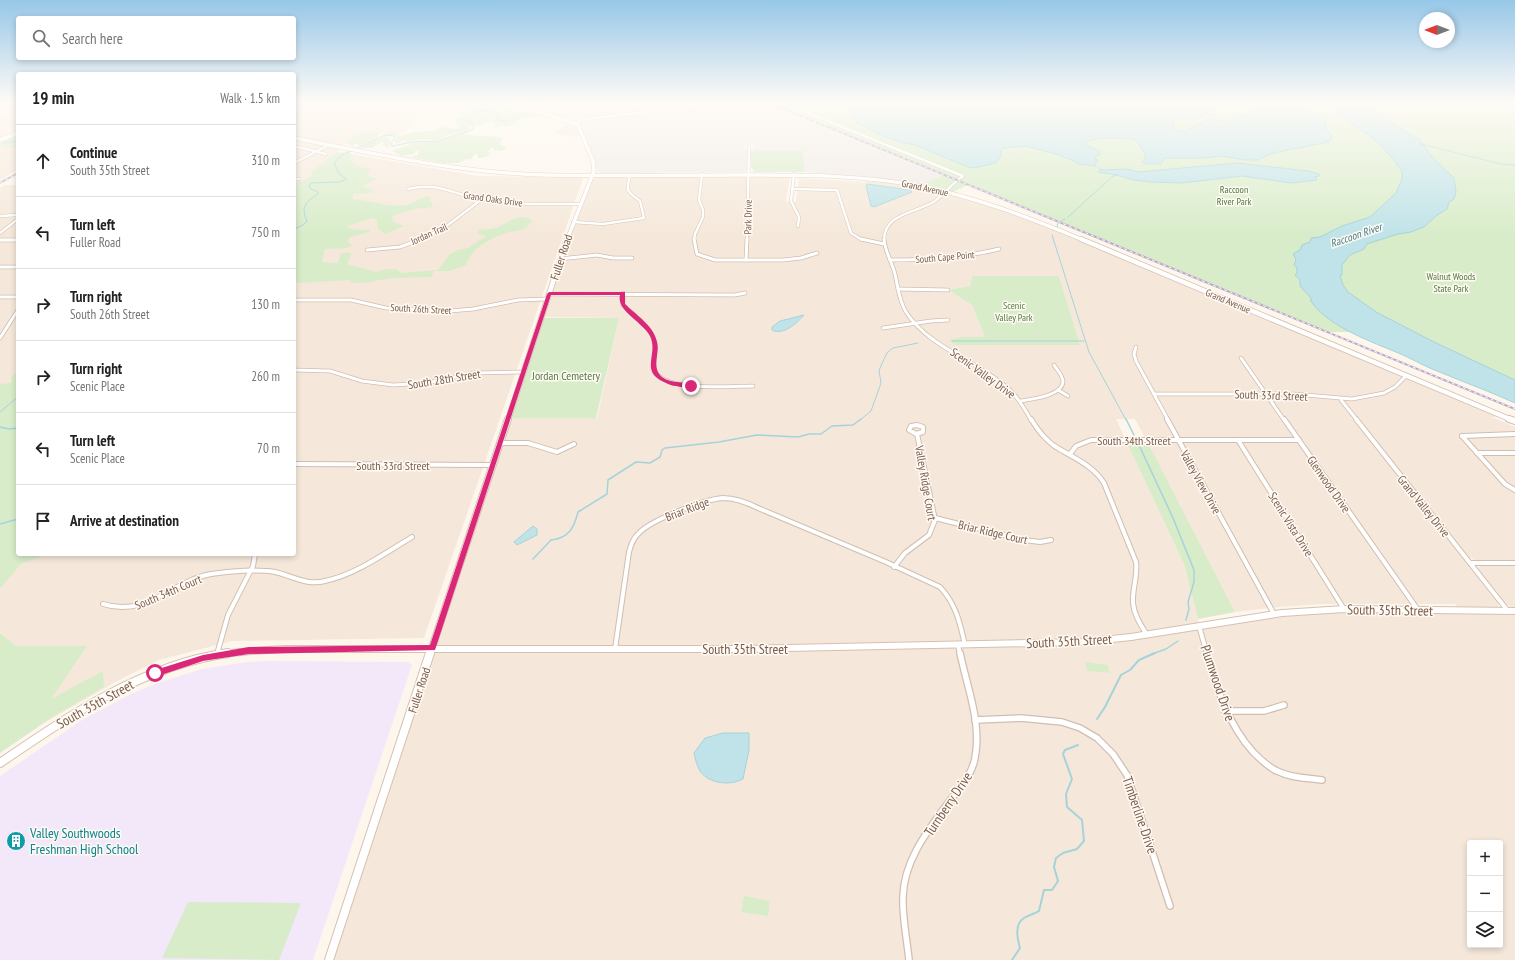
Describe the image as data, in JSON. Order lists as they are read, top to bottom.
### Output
{
  "streets": {
    "street": [
      "Grand Avenue",
      "Grand Oaks Drive",
      "Park Drive",
      "Jordan Trail",
      "Fuller Road",
      "South Cape Point",
      "South 26th Street",
      "Scenic Valley Drive",
      "South 28th Street",
      "South 33rd Street",
      "South 34th Street",
      "Valley View Drive",
      "Valley Ridge Court",
      "Glenwood Drive",
      "Grand Valley Drive",
      "Briar Ridge",
      "Scenic Vista Drive",
      "Briar Ridge Court",
      "South 34th Court",
      "South 35th Street",
      "Plumwood Drive",
      "Turnberry Drive",
      "Timberline Drive"
    ]
  },
  "crossings": [
    ["Grand Avenue", "Park Drive"],
    ["Grand Avenue", "Fuller Road"],
    ["Grand Avenue", "South 33rd Street"],
    ["Grand Oaks Drive", "Jordan Trail"],
    ["Grand Oaks Drive", "Fuller Road"],
    ["Fuller Road", "South 26th Street"],
    ["Fuller Road", "South 28th Street"],
    ["Fuller Road", "South 33rd Street"],
    ["Fuller Road", "South 35th Street"],
    ["South Cape Point", "Scenic Valley Drive"],
    ["Scenic Valley Drive", "South 34th Street"],
    ["Scenic Valley Drive", "South 35th Street"],
    ["South 33rd Street", "Valley View Drive"],
    ["South 33rd Street", "Glenwood Drive"],
    ["South 33rd Street", "Grand Valley Drive"],
    ["South 34th Street", "Valley View Drive"],
    ["South 34th Street", "Glenwood Drive"],
    ["South 34th Street", "Scenic Vista Drive"],
    ["Valley View Drive", "South 35th Street"],
    ["Valley Ridge Court", "Briar Ridge"],
    ["Valley Ridge Court", "Briar Ridge Court"],
    ["Glenwood Drive", "South 35th Street"],
    ["Grand Valley Drive", "South 35th Street"],
    ["Briar Ridge", "South 35th Street"],
    ["Scenic Vista Drive", "South 35th Street"],
    ["South 35th Street", "Plumwood Drive"],
    ["South 35th Street", "Turnberry Drive"],
    ["Turnberry Drive", "Timberline Drive"]
  ],
  "water": ["Raccoon River"],
  "parks": [
    "Raccoon River Park",
    "Walnut Woods State Park",
    "Scenic Valley Park",
    "Jordan Cemetery"
  ],
  "places": {
    "building": ["Valley Southwoods Freshman High School"]
  },
  "north": "left",
  "page": {
    "search": "Search here",
    "heading": ["19 min", "Walk · 1.5 km"],
    "list": [
      ["Continue", "South 35th Street", "310 m"],
      ["Turn left", "Fuller Road", "750 m"],
      ["Turn right", "South 26th Street", "130 m"],
      ["Turn right", "Scenic Place", "260 m"],
      ["Turn left", "Scenic Place", "70 m"],
      "Arrive at destination"
    ],
    "map_buttons": ["+", "−"]
  }
}
